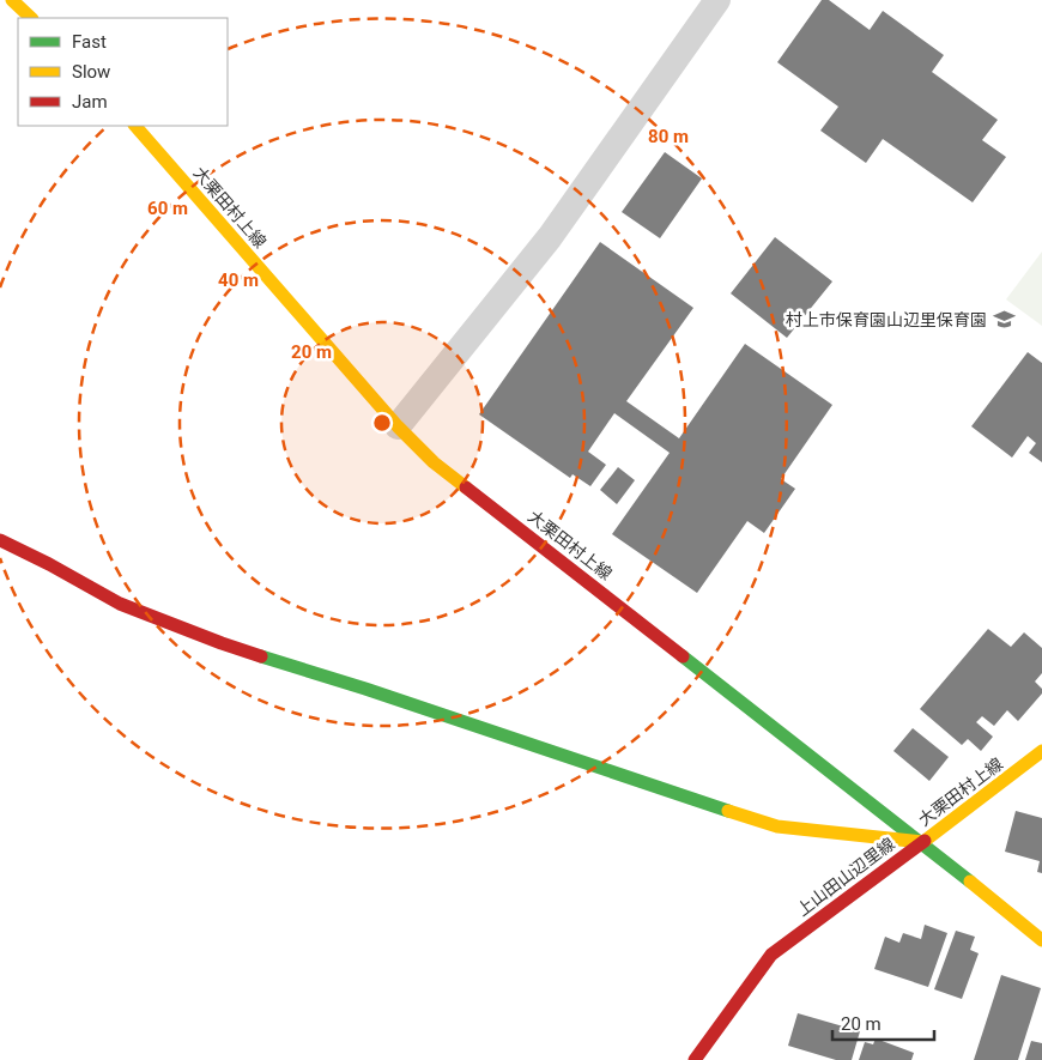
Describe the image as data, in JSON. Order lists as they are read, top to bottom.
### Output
{
  "streets": {
    "main road": ["大栗田村上線", "上山田山辺里線"]
  },
  "crossings": [
    ["大栗田村上線", "上山田山辺里線"]
  ],
  "places": {
    "school or university": ["村上市保育園山辺里保育園"]
  },
  "legend": ["Fast", "Slow", "Jam"],
  "scale_bar": "20 m",
  "rings": [
    "80 m",
    "60 m",
    "40 m",
    "20 m"
  ]
}
